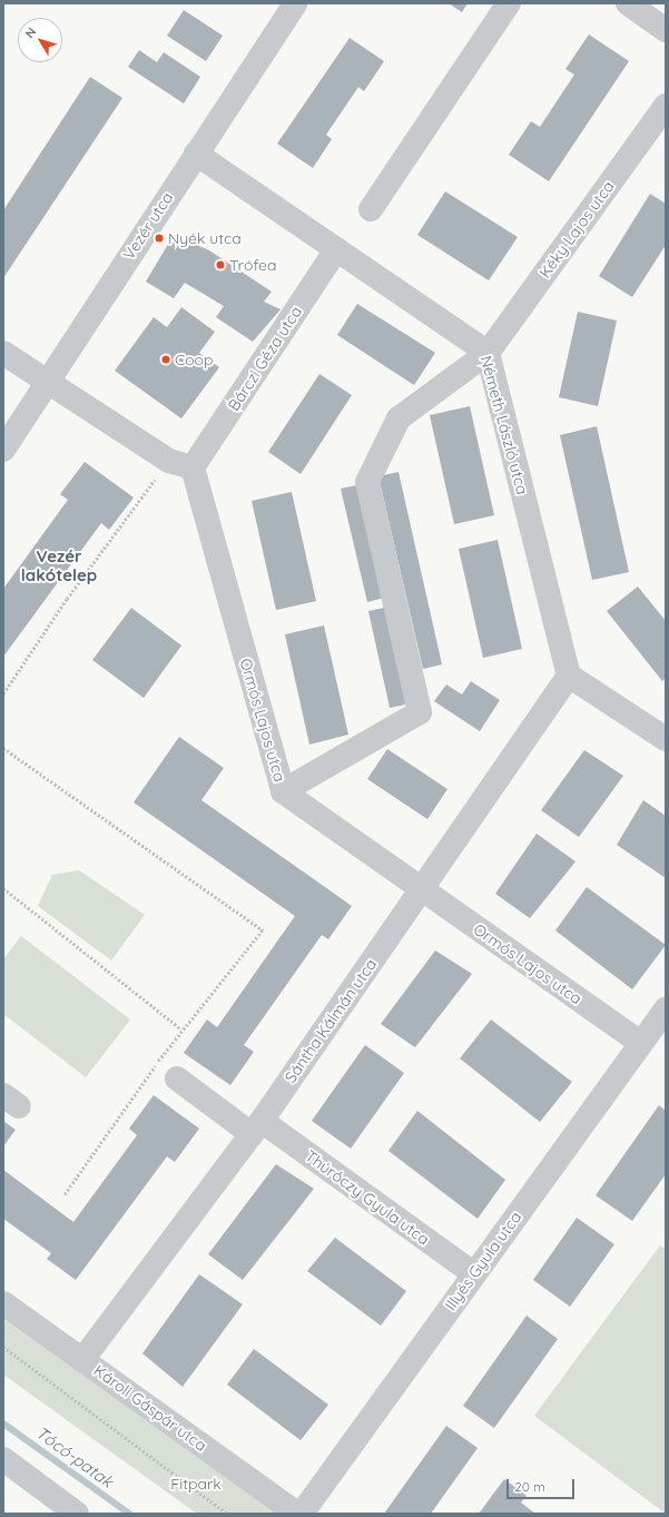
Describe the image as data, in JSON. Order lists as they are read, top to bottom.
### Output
{
  "streets": {
    "street": [
      "Vezér utca",
      "Kéky Lajos utca",
      "Bárczi Géza utca",
      "Németh László utca",
      "Ormós Lajos utca",
      "Sántha Kálmán utca",
      "Thúróczy Gyula utca",
      "Illyés Gyula utca",
      "Károli Gáspár utca"
    ]
  },
  "crossings": [
    ["Vezér utca", "Németh László utca"],
    ["Kéky Lajos utca", "Németh László utca"],
    ["Kéky Lajos utca", "Ormós Lajos utca"],
    ["Bárczi Géza utca", "Németh László utca"],
    ["Bárczi Géza utca", "Ormós Lajos utca"],
    ["Németh László utca", "Sántha Kálmán utca"],
    ["Ormós Lajos utca", "Sántha Kálmán utca"],
    ["Ormós Lajos utca", "Illyés Gyula utca"],
    ["Sántha Kálmán utca", "Thúróczy Gyula utca"],
    ["Sántha Kálmán utca", "Károli Gáspár utca"],
    ["Thúróczy Gyula utca", "Illyés Gyula utca"]
  ],
  "districts": ["Vezér lakótelep"],
  "water": ["Tócó-patak"],
  "parks": ["Fitpark"],
  "places": ["Nyék utca", "Trófea", "Coop"],
  "scale_bar": "20 m",
  "north": "top left"
}
